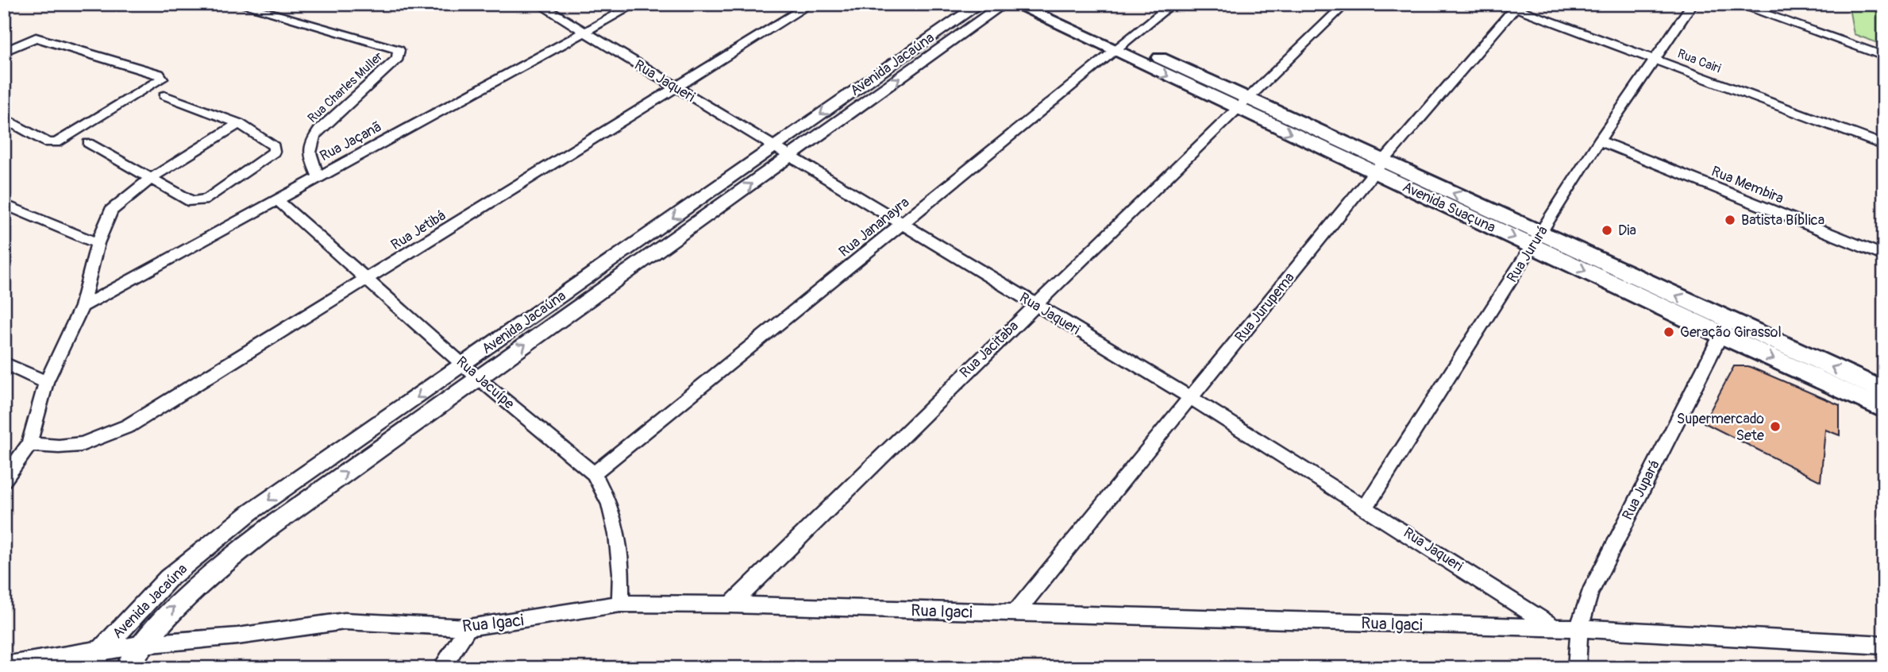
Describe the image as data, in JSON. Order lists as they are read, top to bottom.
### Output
{
  "streets": {
    "main road": ["Avenida Suaçuna"],
    "street": [
      "Rua Cairi",
      "Avenida Jacaúna",
      "Rua Jaqueri",
      "Rua Charles Muller",
      "Rua Jaçanã",
      "Rua Membira",
      "Rua Jananayra",
      "Rua Jetibá",
      "Rua Jururá",
      "Rua Jurupema",
      "Rua Jacitaba",
      "Rua Jacuípe",
      "Rua Jupará",
      "Rua Igaci"
    ]
  },
  "crossings": [
    ["Rua Cairi", "Rua Jururá"],
    ["Rua Cairi", "Rua Jurupema"],
    ["Avenida Jacaúna", "Rua Jaqueri"],
    ["Avenida Jacaúna", "Rua Jacuípe"],
    ["Avenida Jacaúna", "Rua Igaci"],
    ["Rua Jaqueri", "Rua Jaçanã"],
    ["Rua Jaqueri", "Rua Jananayra"],
    ["Rua Jaqueri", "Rua Jetibá"],
    ["Rua Jaqueri", "Rua Jururá"],
    ["Rua Jaqueri", "Rua Jurupema"],
    ["Rua Jaqueri", "Rua Jacitaba"],
    ["Rua Jaqueri", "Rua Igaci"],
    ["Rua Charles Muller", "Rua Jaçanã"],
    ["Rua Jaçanã", "Rua Jacuípe"],
    ["Rua Membira", "Rua Jururá"],
    ["Avenida Suaçuna", "Rua Jananayra"],
    ["Avenida Suaçuna", "Rua Jururá"],
    ["Avenida Suaçuna", "Rua Jurupema"],
    ["Avenida Suaçuna", "Rua Jacitaba"],
    ["Avenida Suaçuna", "Rua Jupará"],
    ["Rua Jananayra", "Rua Jacuípe"],
    ["Rua Jetibá", "Rua Jacuípe"],
    ["Rua Jurupema", "Rua Igaci"],
    ["Rua Jacitaba", "Rua Igaci"],
    ["Rua Jacuípe", "Rua Igaci"],
    ["Rua Jupará", "Rua Igaci"]
  ],
  "places": [
    "Batista Bíblica",
    "Dia",
    "Geração Girassol",
    "Supermercado Sete"
  ]
}
